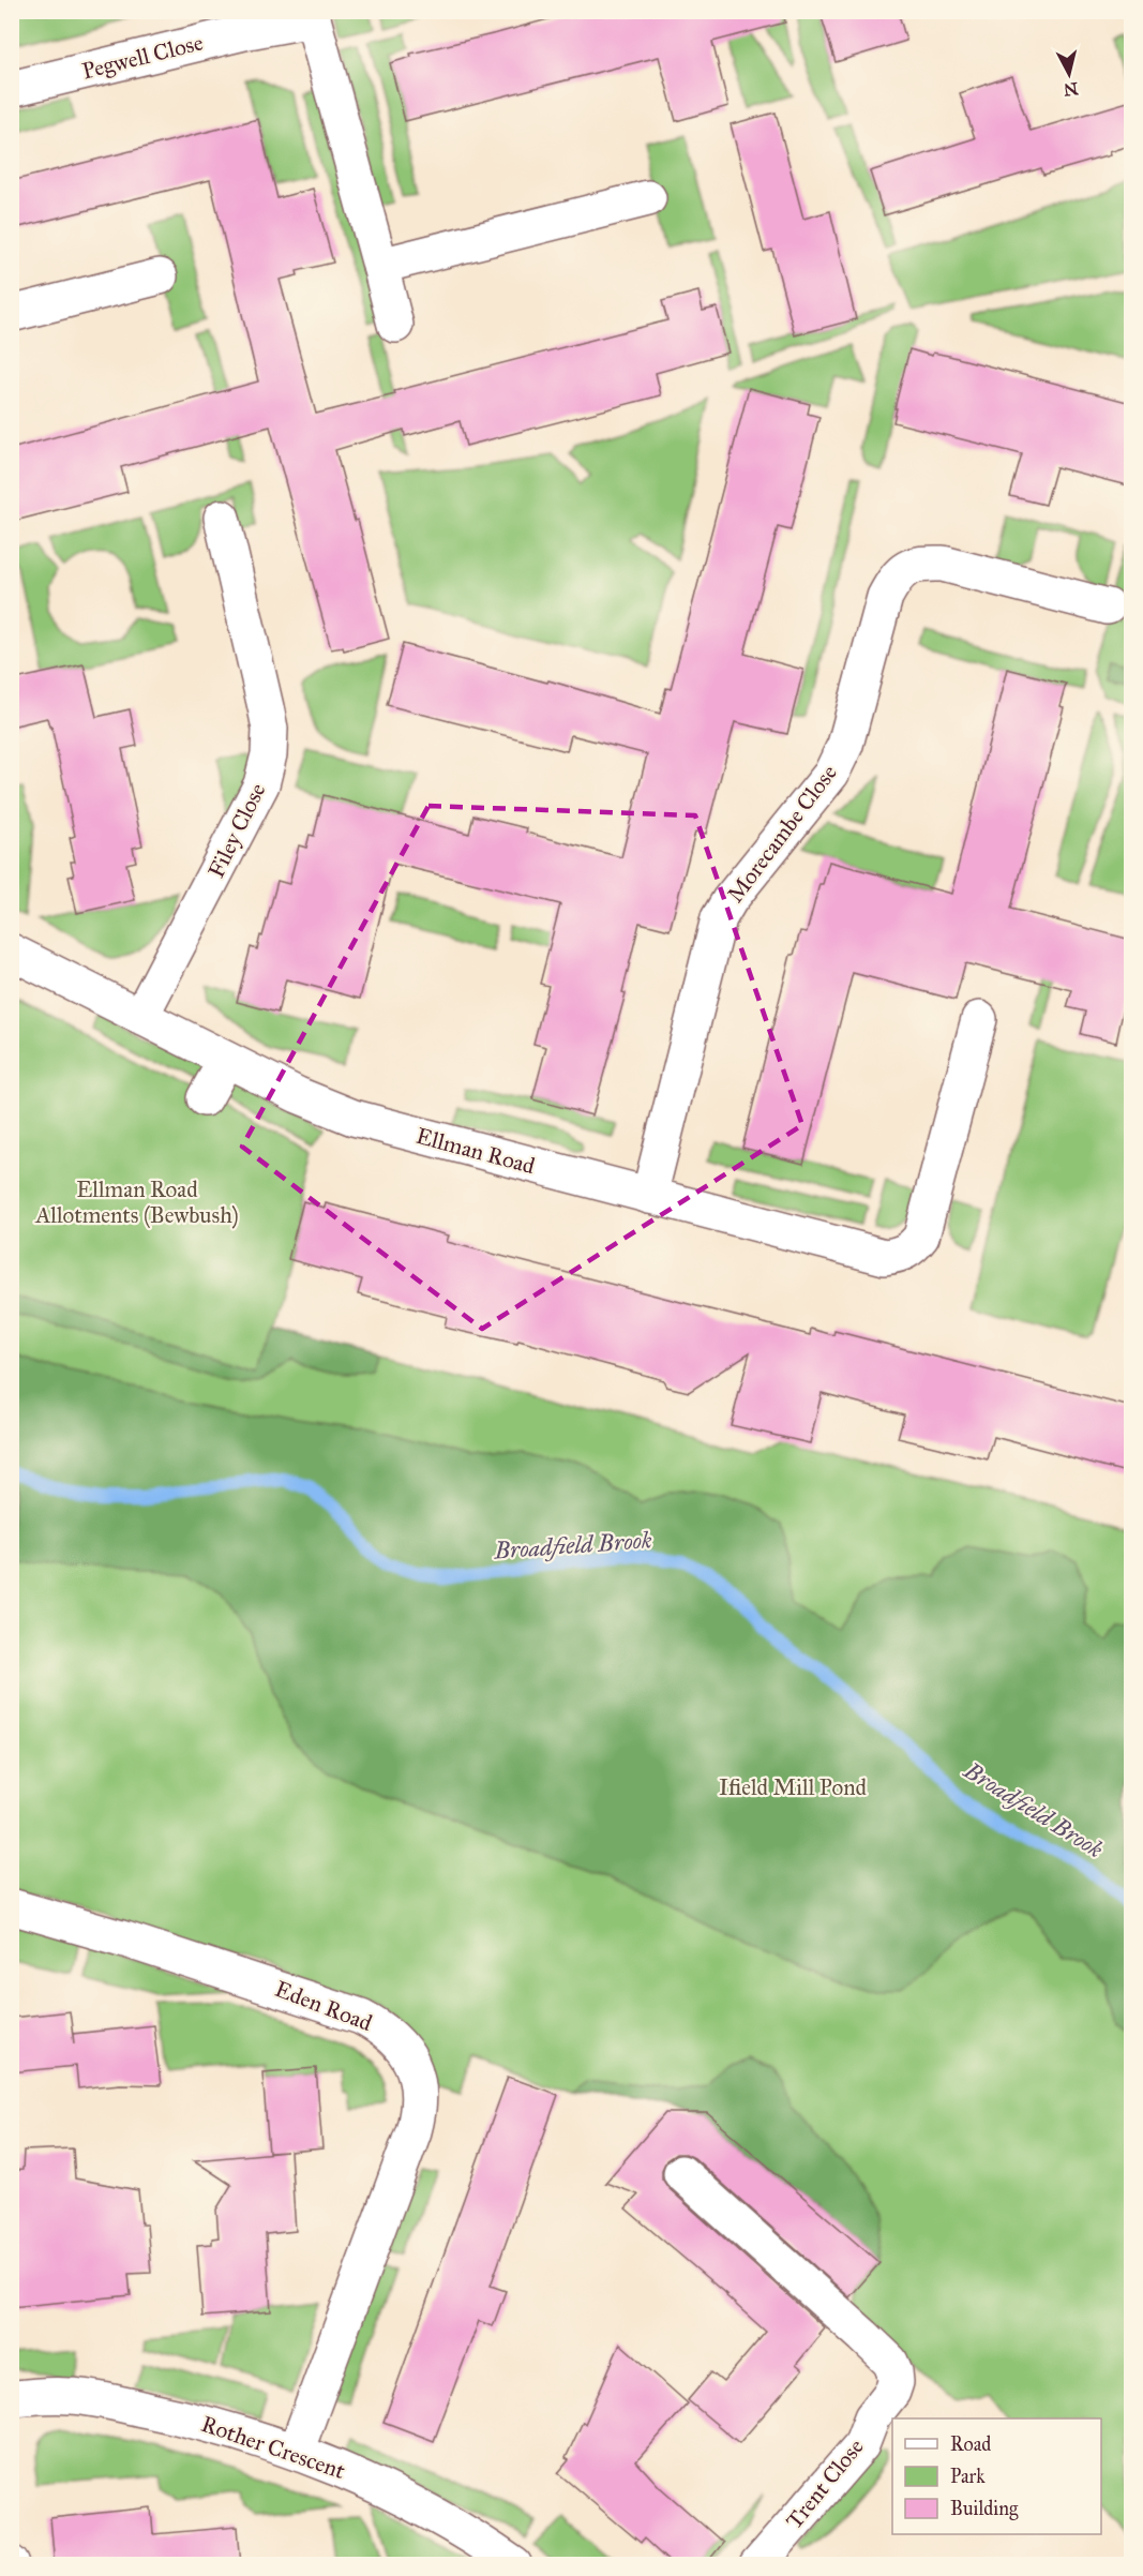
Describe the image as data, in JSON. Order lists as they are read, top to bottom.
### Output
{
  "streets": {
    "street": [
      "Pegwell Close",
      "Filey Close",
      "Morecambe Close",
      "Ellman Road",
      "Eden Road",
      "Rother Crescent",
      "Trent Close"
    ]
  },
  "crossings": [
    ["Filey Close", "Ellman Road"],
    ["Morecambe Close", "Ellman Road"],
    ["Eden Road", "Rother Crescent"]
  ],
  "water": ["Broadfield Brook"],
  "parks": ["Ellman Road Allotments (Bewbush)", "Ifield Mill Pond"],
  "legend": ["Road", "Park", "Building"],
  "north": "bottom"
}
